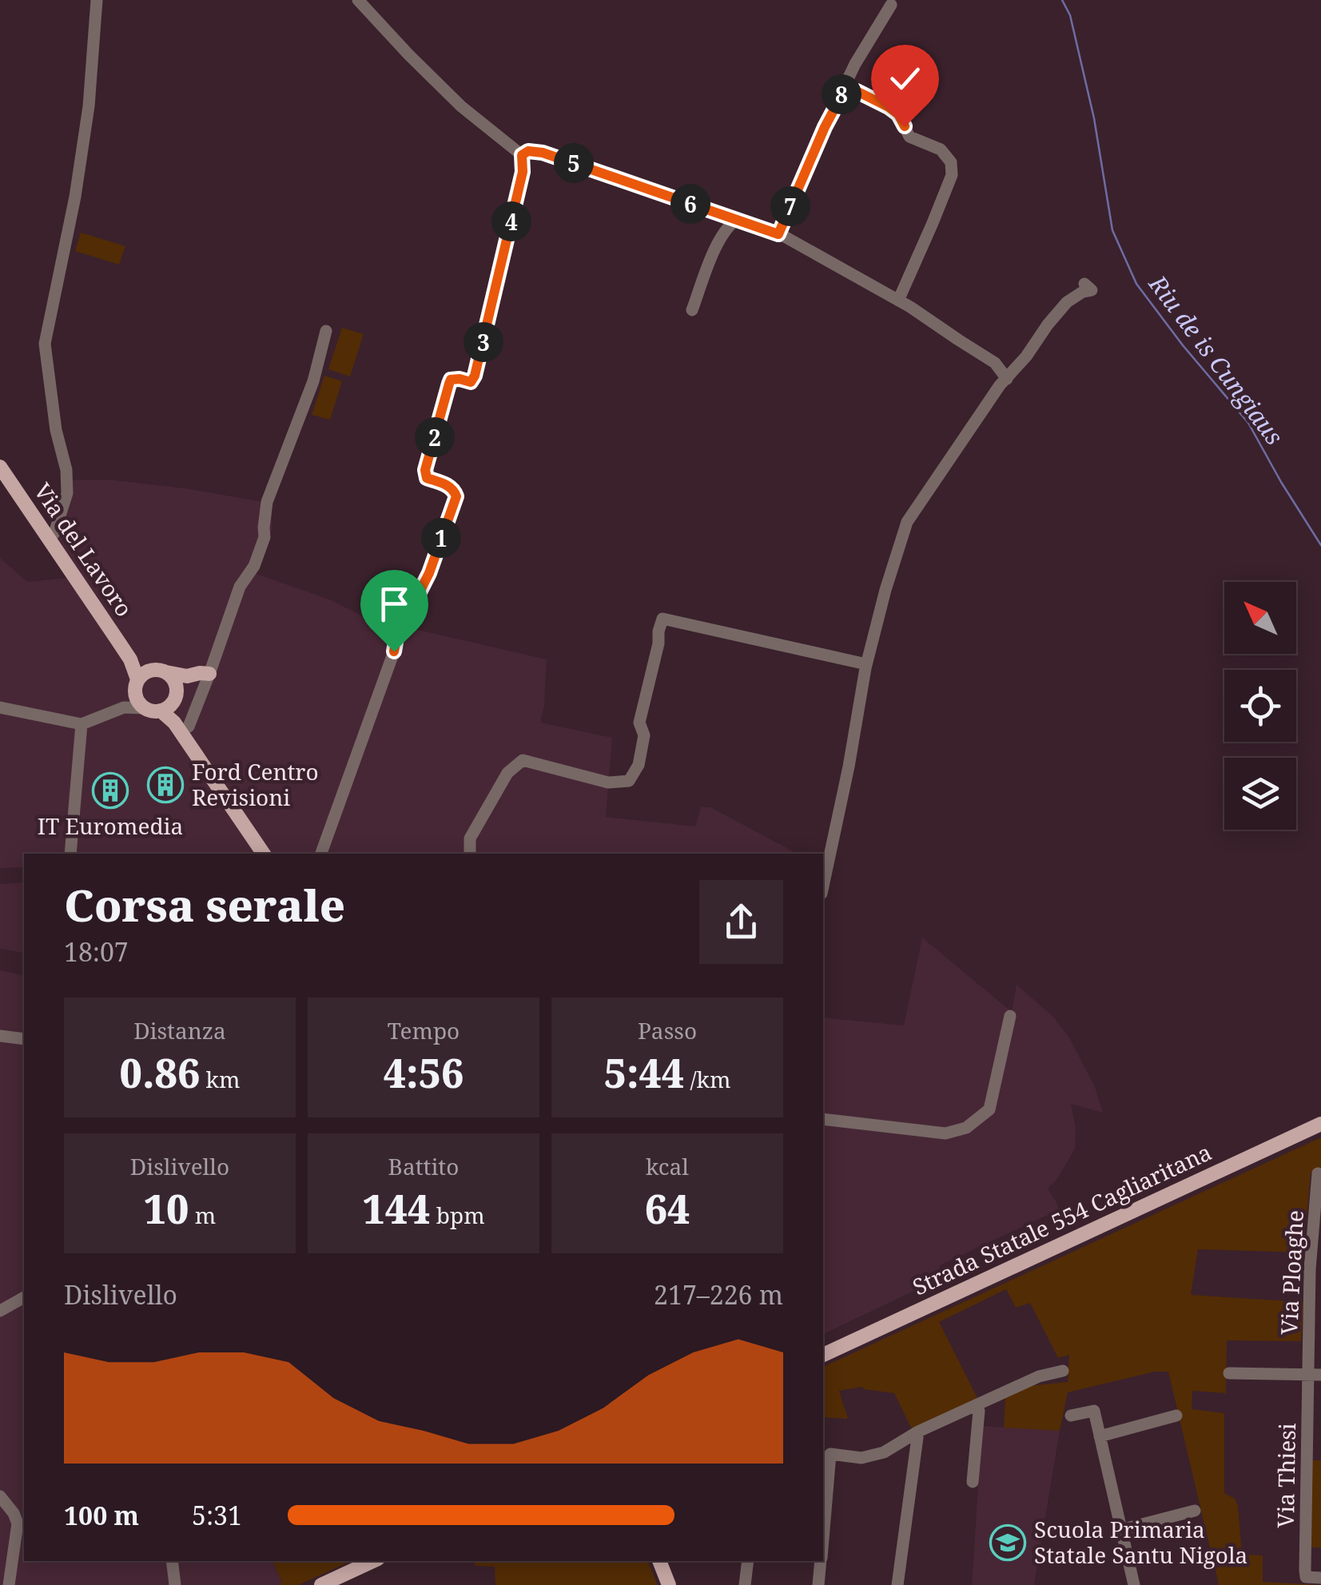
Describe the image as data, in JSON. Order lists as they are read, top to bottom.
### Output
{
  "streets": {
    "main road": ["Via del Lavoro", "Strada Statale 554 Cagliaritana"],
    "street": ["Via Ploaghe", "Via Thiesi"]
  },
  "crossings": [
    ["Via Ploaghe", "Via Thiesi"]
  ],
  "water": ["Riu de is Cungiaus"],
  "places": {
    "building": ["Ford Centro Revisioni", "IT Euromedia"],
    "school or university": ["Scuola Primaria Statale Santu Nigola"]
  },
  "north": "top left",
  "page": {
    "pins": [
      "8",
      "5",
      "6",
      "7",
      "4",
      "3",
      "2",
      "1"
    ],
    "heading": ["Corsa serale", "18:07"],
    "stats": [
      ["Distanza", "0.86 km"],
      ["Tempo", "4:56"],
      ["Passo", "5:44 /km"],
      ["Dislivello", "10 m"],
      ["Battito", "144 bpm"],
      ["kcal", "64"]
    ],
    "chart": ["Dislivello", "217–226 m"],
    "list": [
      {
        "name": "100 m",
        "note": "5:31"
      }
    ]
  }
}
